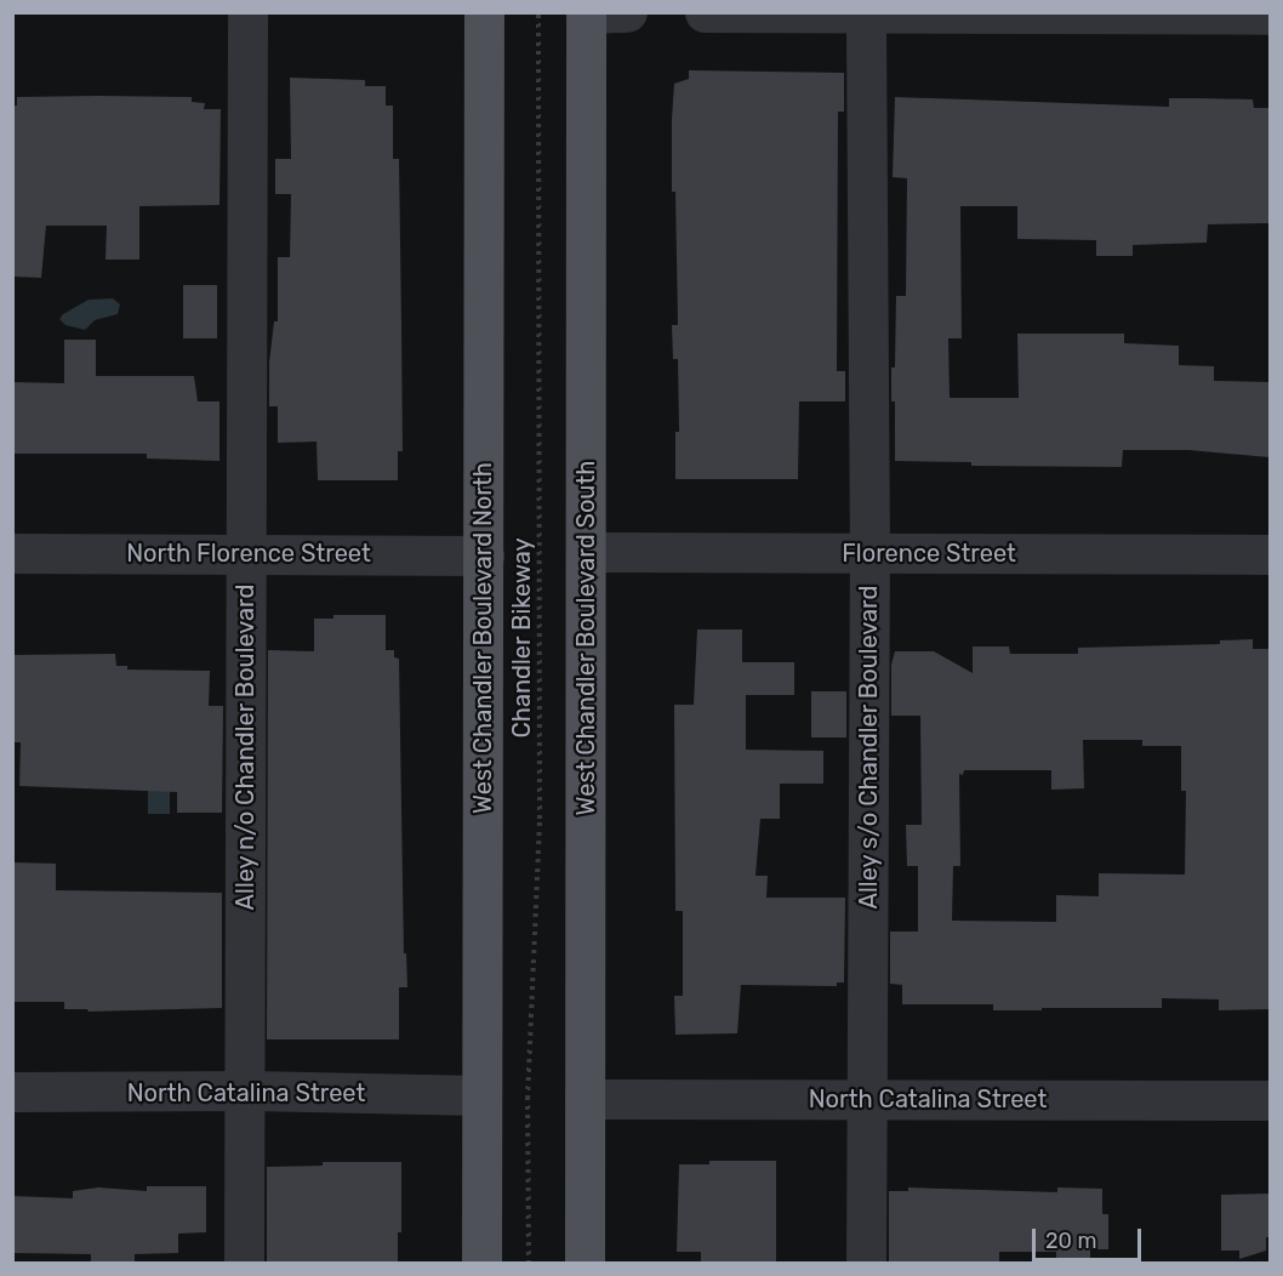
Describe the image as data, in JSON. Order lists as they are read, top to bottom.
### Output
{
  "streets": {
    "main road": ["West Chandler Boulevard North", "West Chandler Boulevard South"],
    "street": [
      "North Florence Street",
      "Florence Street",
      "Alley n/o Chandler Boulevard",
      "Alley s/o Chandler Boulevard",
      "North Catalina Street"
    ],
    "path": ["Chandler Bikeway"]
  },
  "crossings": [
    ["North Florence Street", "West Chandler Boulevard North"],
    ["North Florence Street", "Alley n/o Chandler Boulevard"],
    ["Florence Street", "West Chandler Boulevard South"],
    ["Florence Street", "Alley s/o Chandler Boulevard"],
    ["West Chandler Boulevard North", "North Catalina Street"],
    ["West Chandler Boulevard South", "North Catalina Street"],
    ["Alley n/o Chandler Boulevard", "North Catalina Street"],
    ["Alley s/o Chandler Boulevard", "North Catalina Street"]
  ],
  "scale_bar": "20 m"
}
